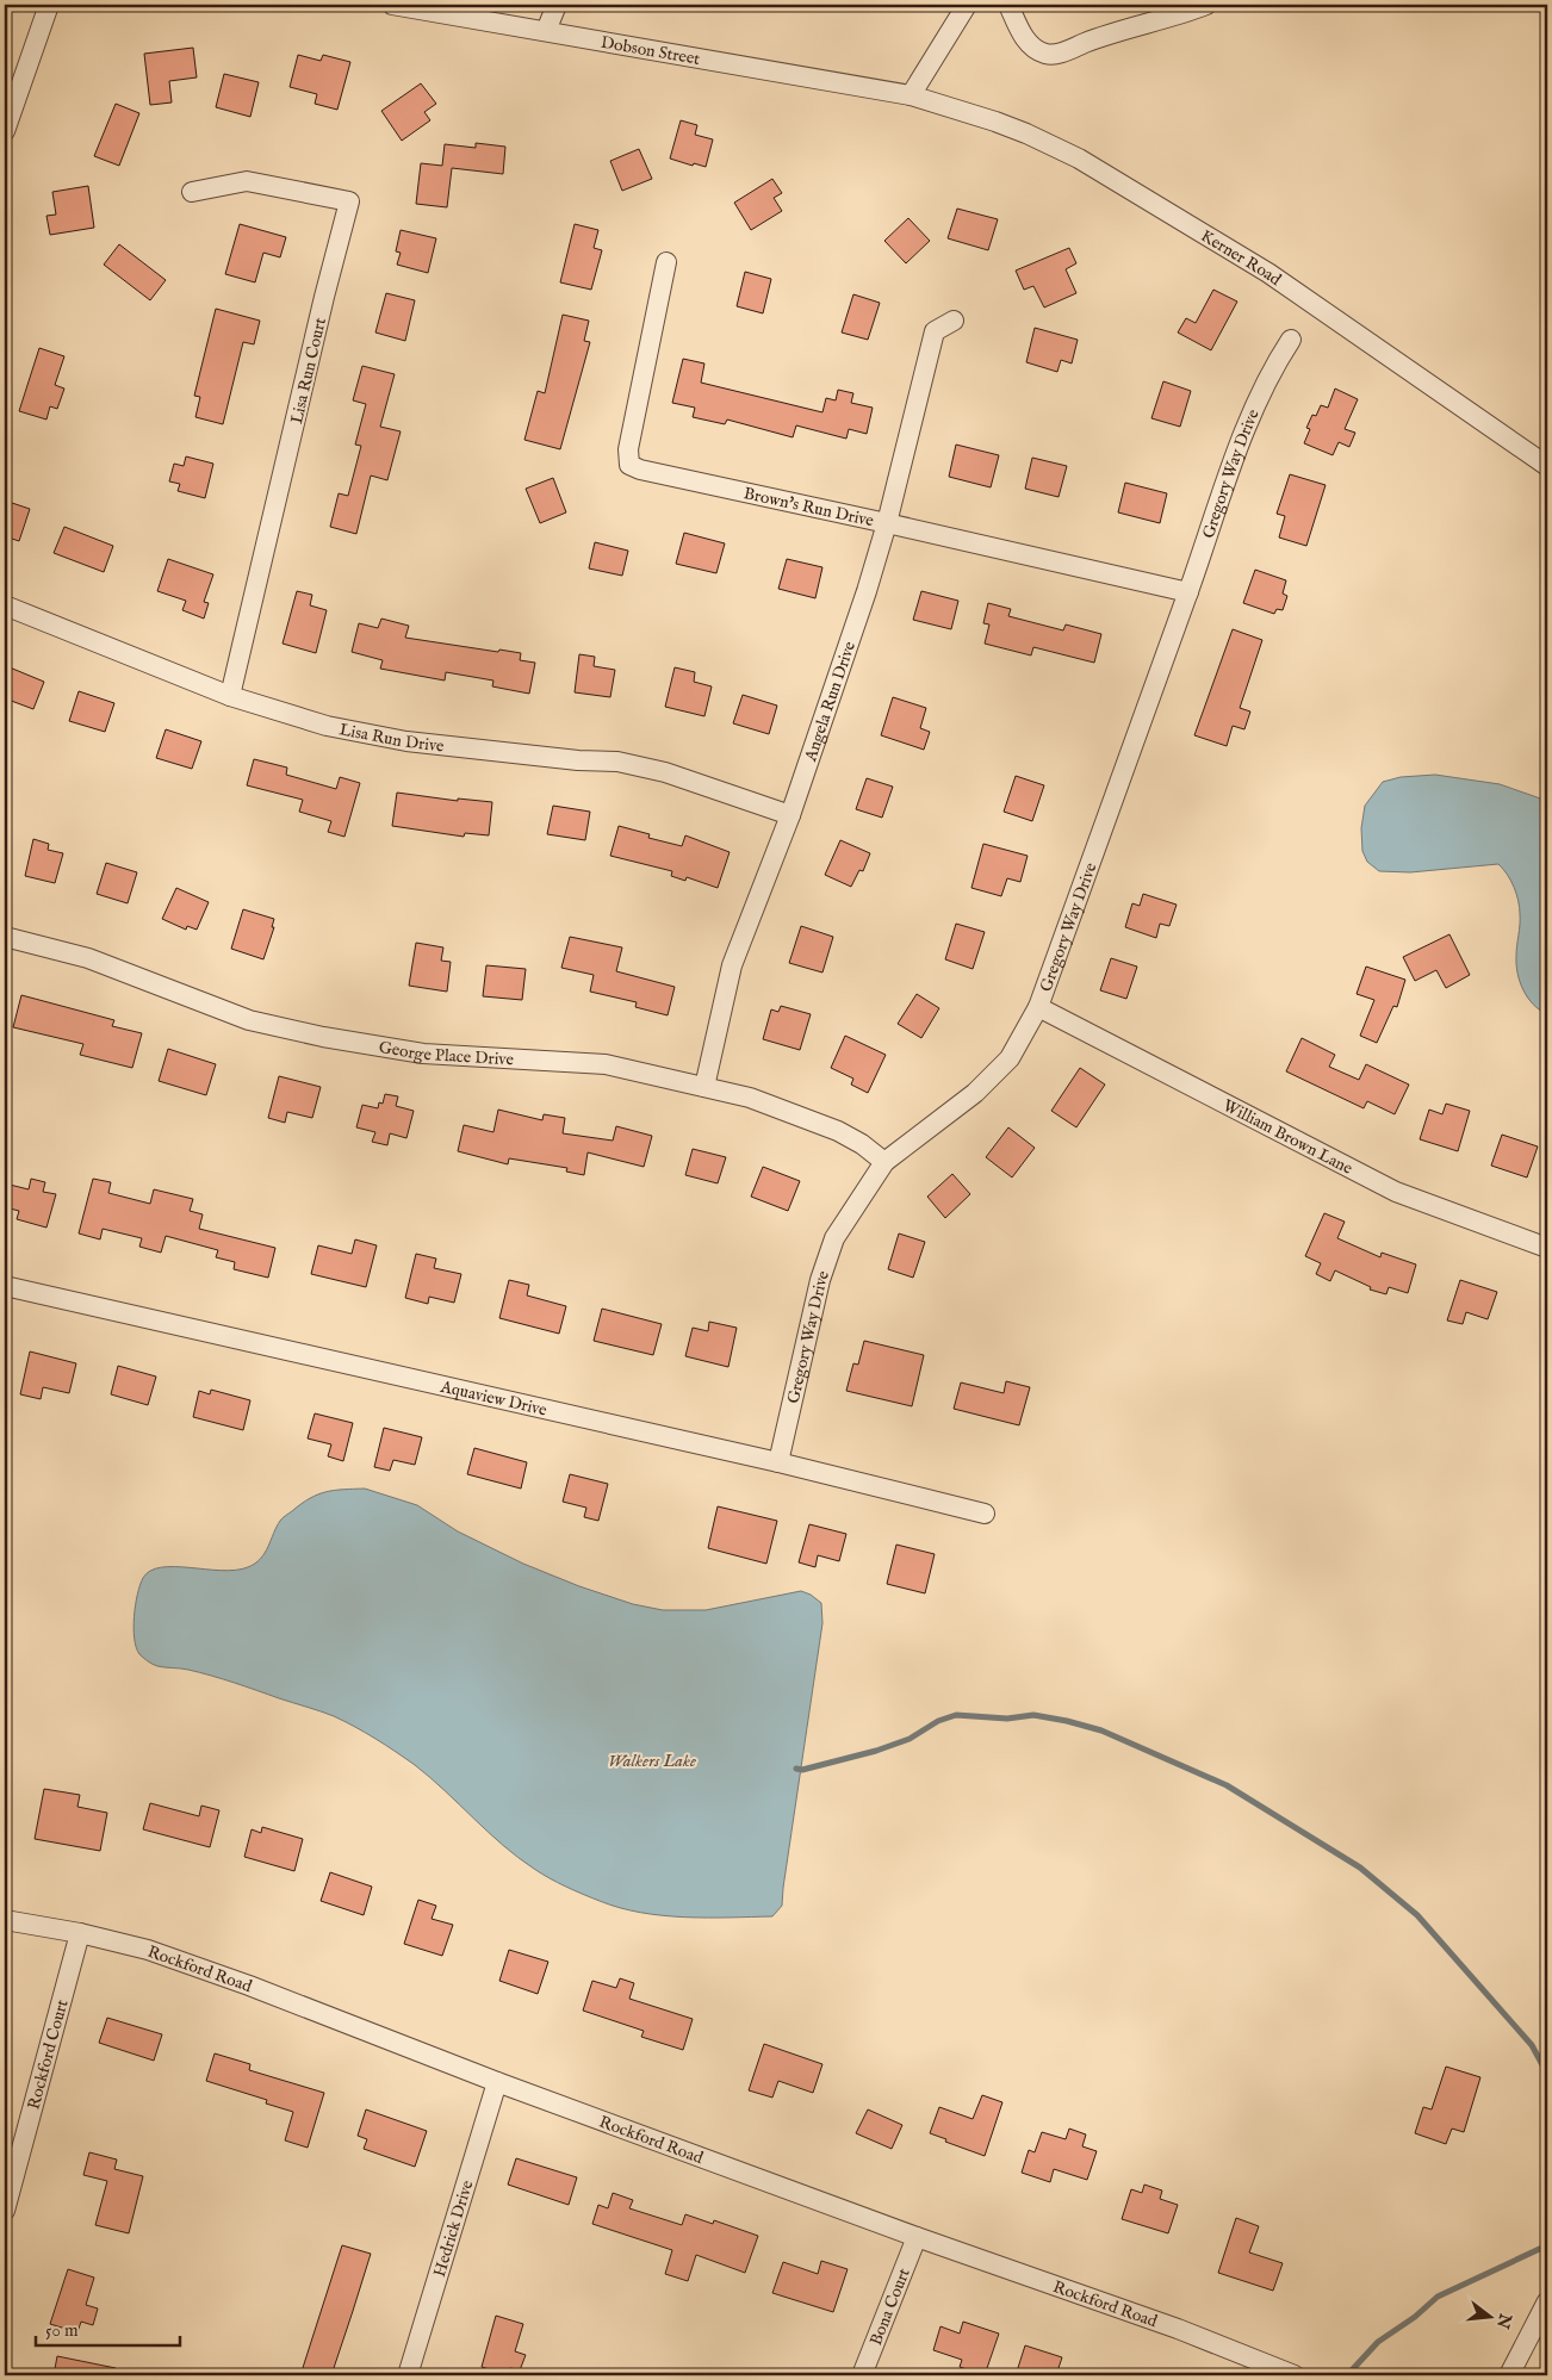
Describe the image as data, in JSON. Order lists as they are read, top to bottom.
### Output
{
  "streets": {
    "street": [
      "Dobson Street",
      "Kerner Road",
      "Lisa Run Court",
      "Gregory Way Drive",
      "Brown's Run Drive",
      "Angela Run Drive",
      "Lisa Run Drive",
      "George Place Drive",
      "William Brown Lane",
      "Aquaview Drive",
      "Rockford Road",
      "Rockford Court",
      "Hedrick Drive",
      "Bona Court"
    ]
  },
  "crossings": [
    ["Dobson Street", "Kerner Road"],
    ["Lisa Run Court", "Lisa Run Drive"],
    ["Gregory Way Drive", "Brown's Run Drive"],
    ["Gregory Way Drive", "George Place Drive"],
    ["Gregory Way Drive", "William Brown Lane"],
    ["Gregory Way Drive", "Aquaview Drive"],
    ["Brown's Run Drive", "Angela Run Drive"],
    ["Angela Run Drive", "Lisa Run Drive"],
    ["Angela Run Drive", "George Place Drive"],
    ["Rockford Road", "Rockford Court"],
    ["Rockford Road", "Hedrick Drive"],
    ["Rockford Road", "Bona Court"]
  ],
  "water": ["Walkers Lake"],
  "scale_bar": "50 m",
  "north": "right"
}
